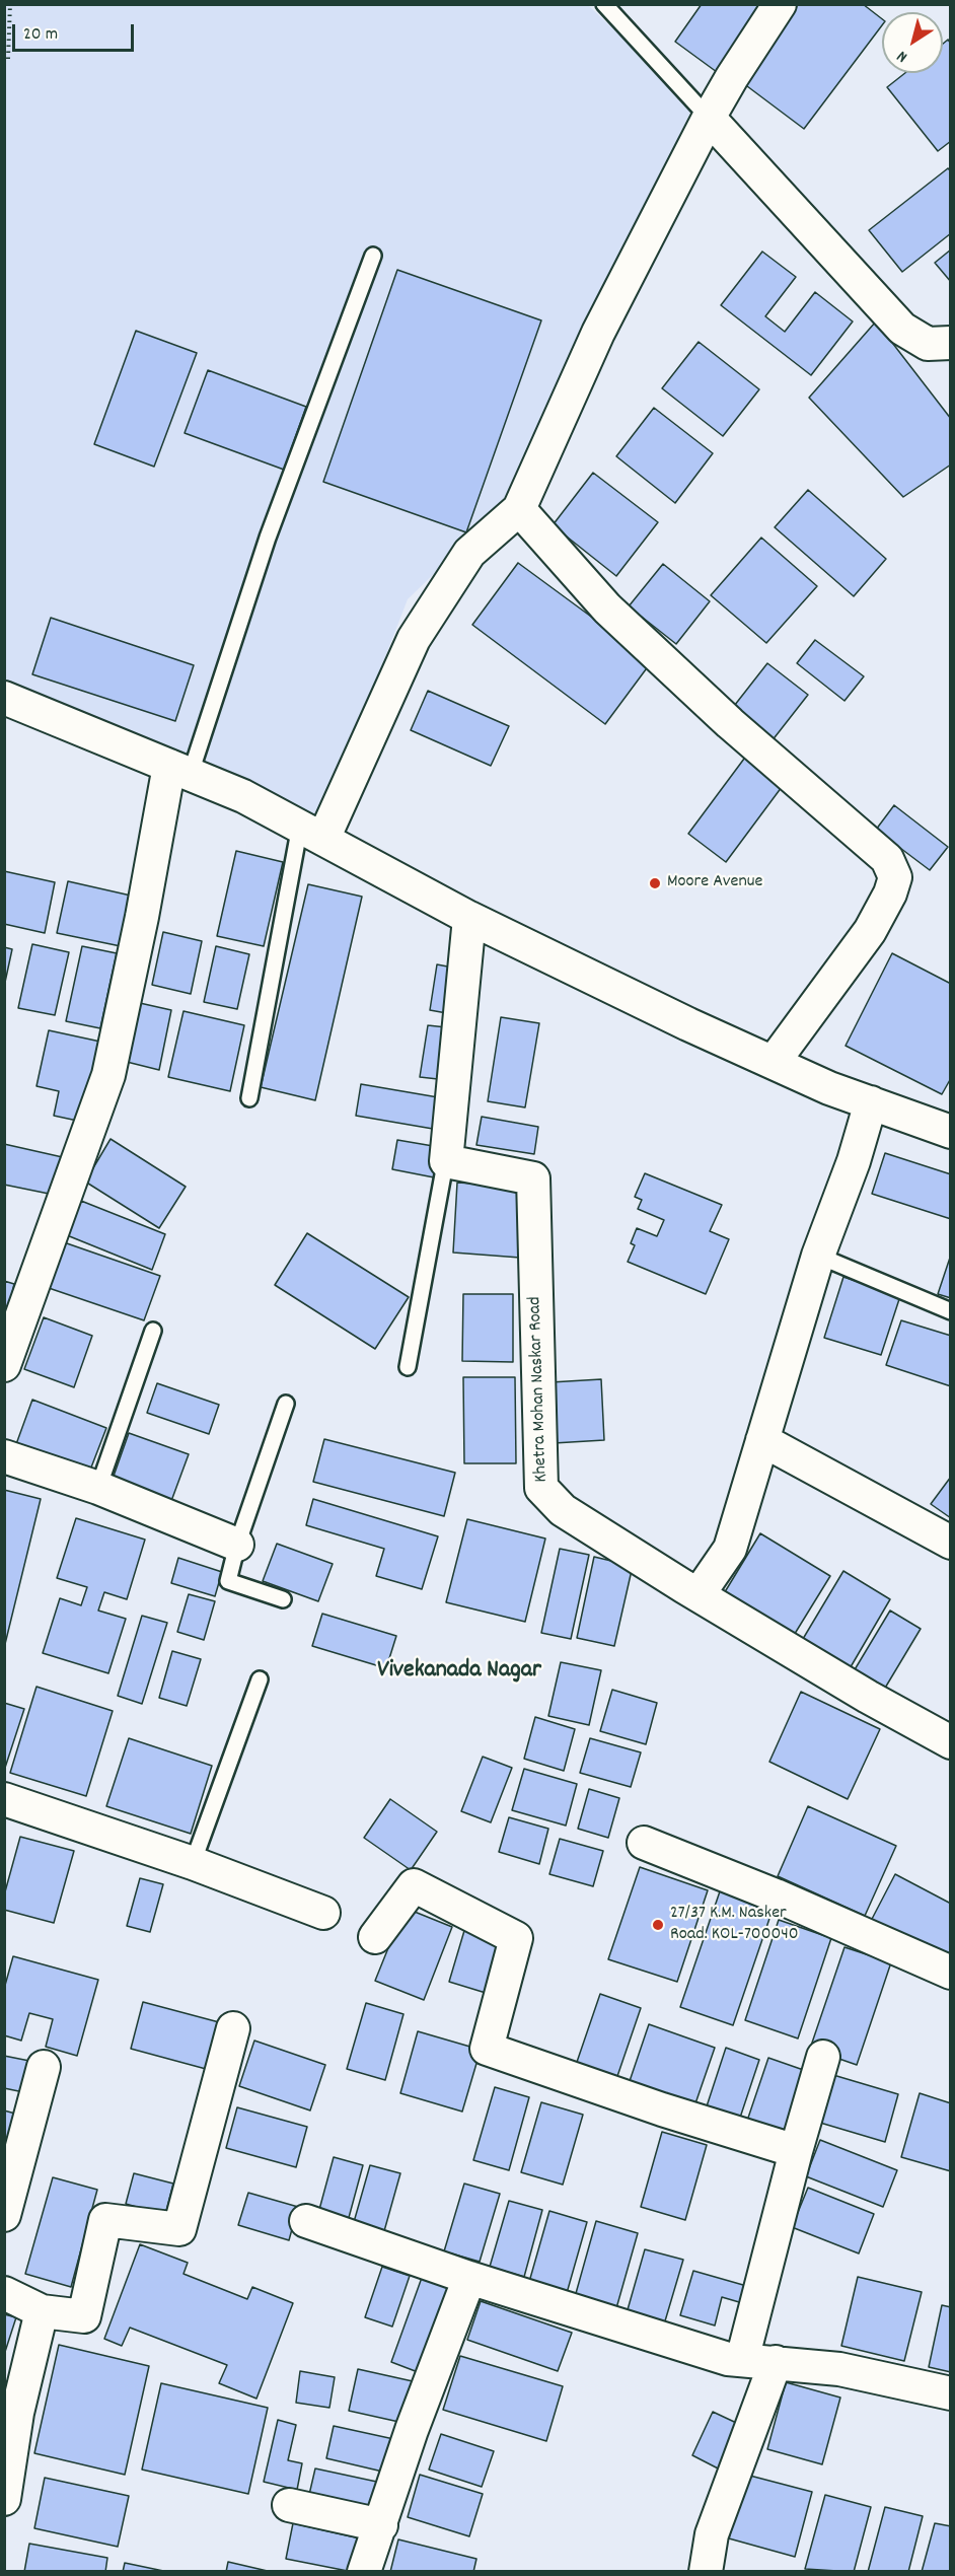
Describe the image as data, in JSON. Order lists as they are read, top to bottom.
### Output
{
  "streets": {
    "street": ["Khetra Mohan Naskar Road"]
  },
  "districts": ["Vivekanada Nagar"],
  "places": ["Moore Avenue", "27/37 K.M. Nasker Road. KOL-700040"],
  "scale_bar": "20 m",
  "north": "bottom left"
}
